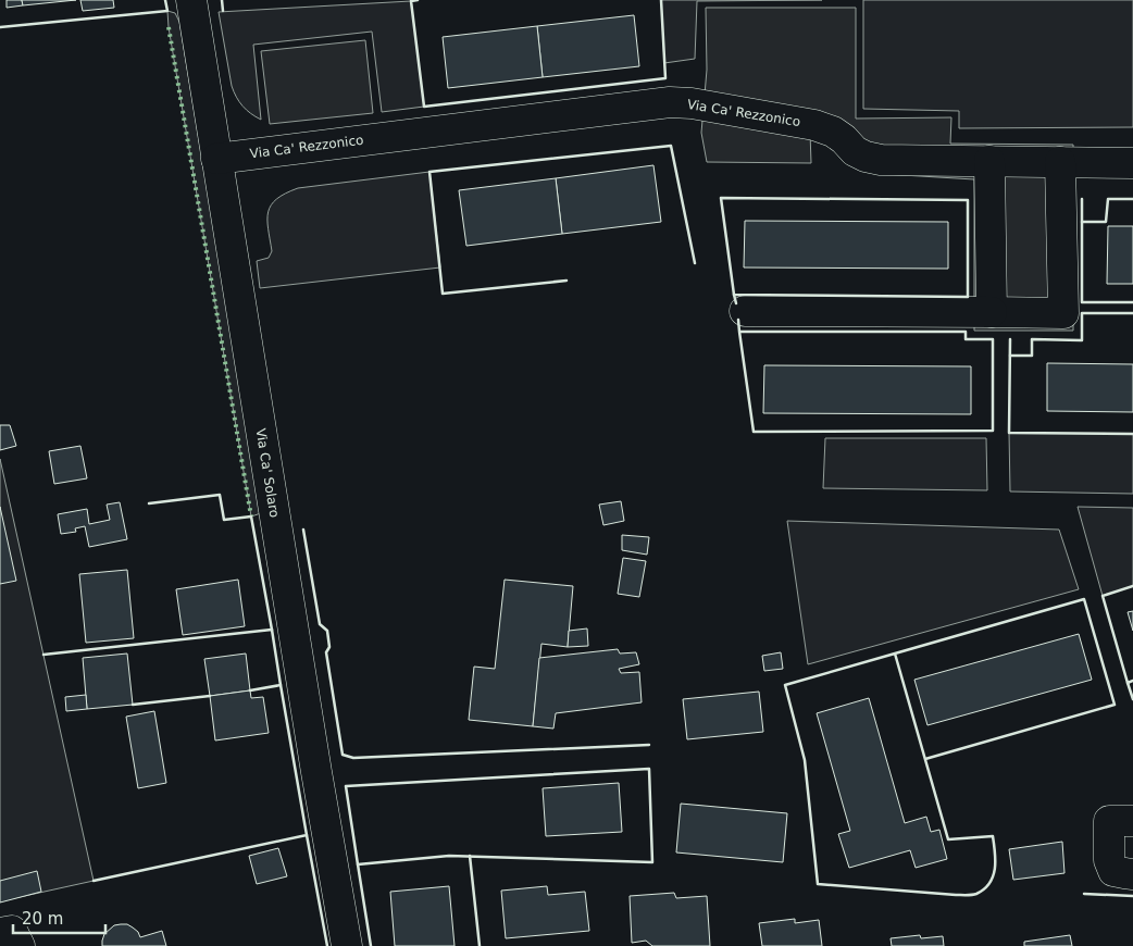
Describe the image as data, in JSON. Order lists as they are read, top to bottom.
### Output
{
  "streets": {
    "street": ["Via Ca' Rezzonico", "Via Ca' Solaro"]
  },
  "crossings": [
    ["Via Ca' Rezzonico", "Via Ca' Solaro"]
  ],
  "scale_bar": "20 m"
}
